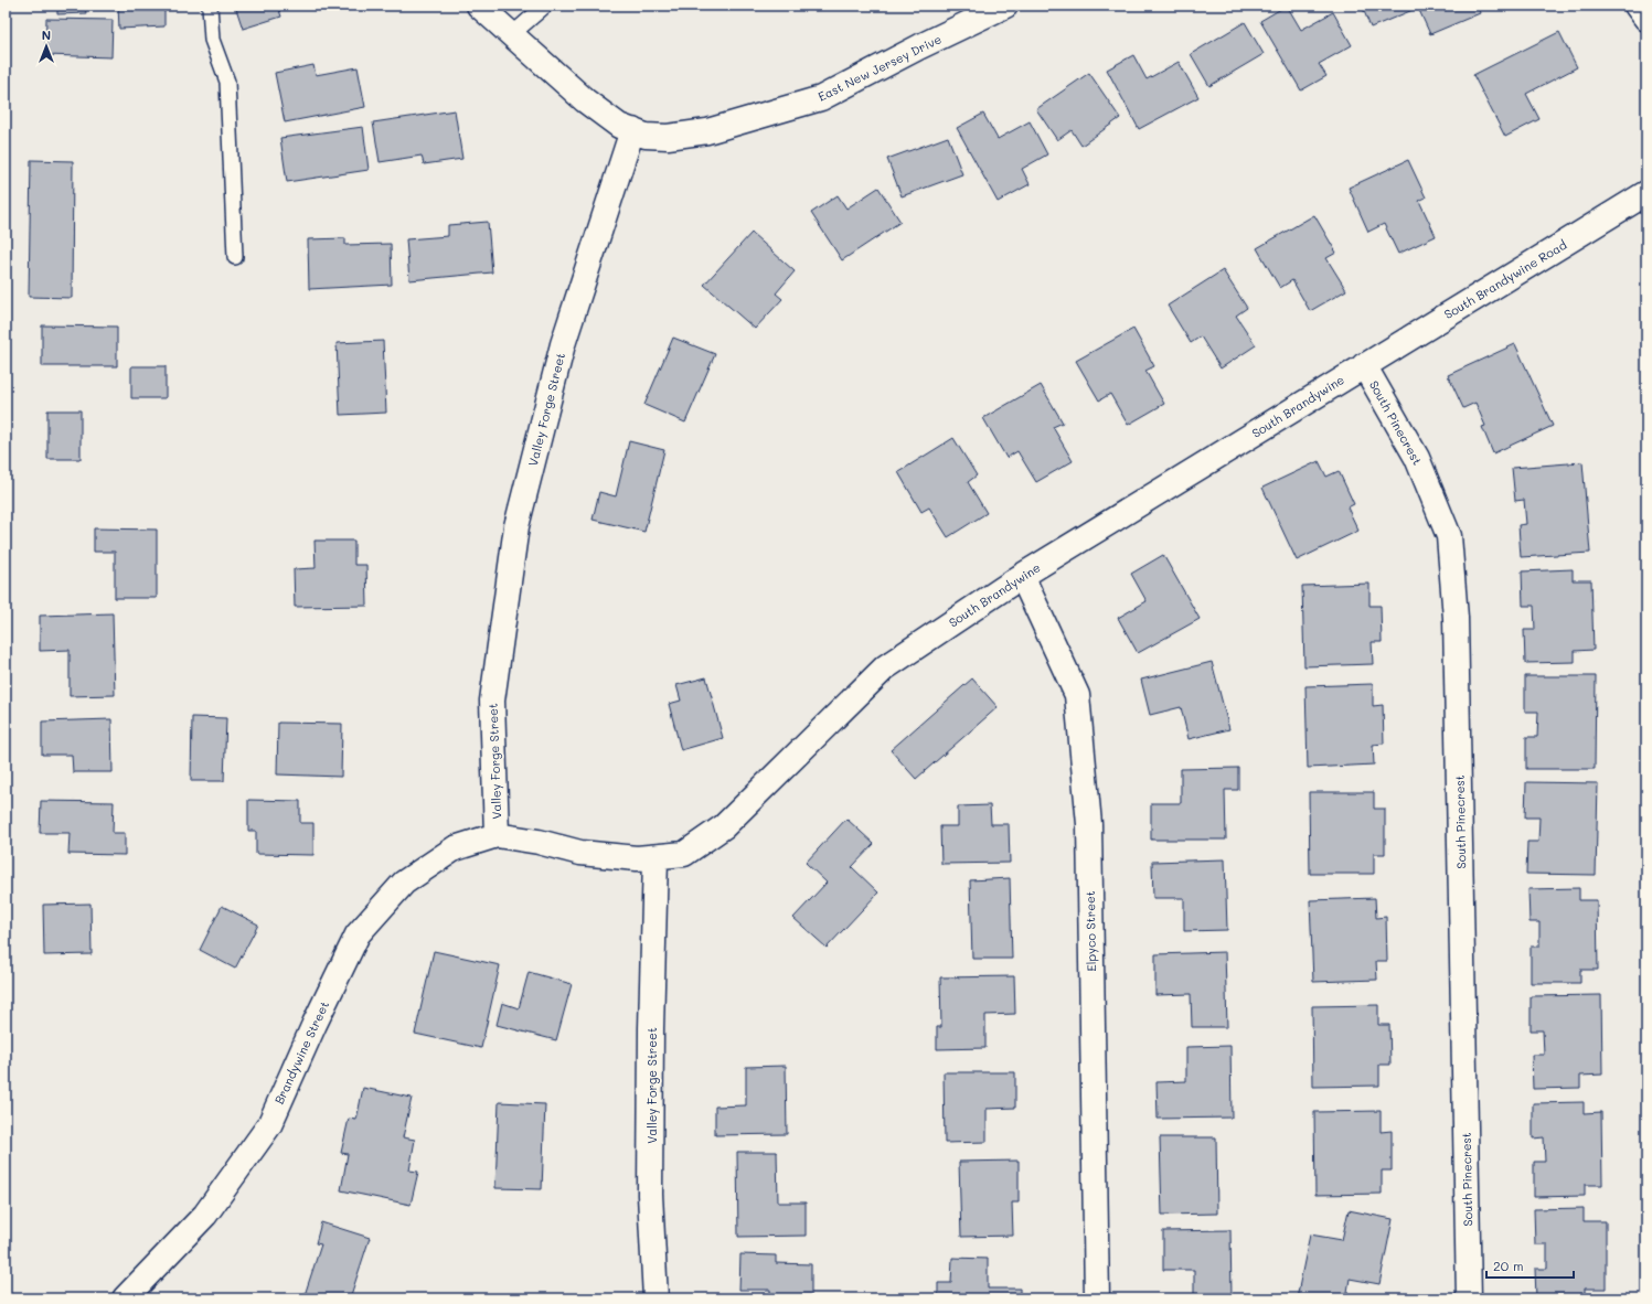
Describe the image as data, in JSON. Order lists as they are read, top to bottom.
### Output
{
  "streets": {
    "street": [
      "East New Jersey Drive",
      "South Brandywine Road",
      "South Brandywine",
      "Valley Forge Street",
      "South Pinecrest",
      "Elpyco Street",
      "Brandywine Street"
    ]
  },
  "crossings": [
    ["East New Jersey Drive", "Valley Forge Street"],
    ["South Brandywine Road", "South Brandywine"],
    ["South Brandywine Road", "South Pinecrest"],
    ["South Brandywine", "Valley Forge Street"],
    ["South Brandywine", "South Pinecrest"],
    ["South Brandywine", "Elpyco Street"],
    ["Valley Forge Street", "Brandywine Street"]
  ],
  "scale_bar": "20 m",
  "north": "top"
}
